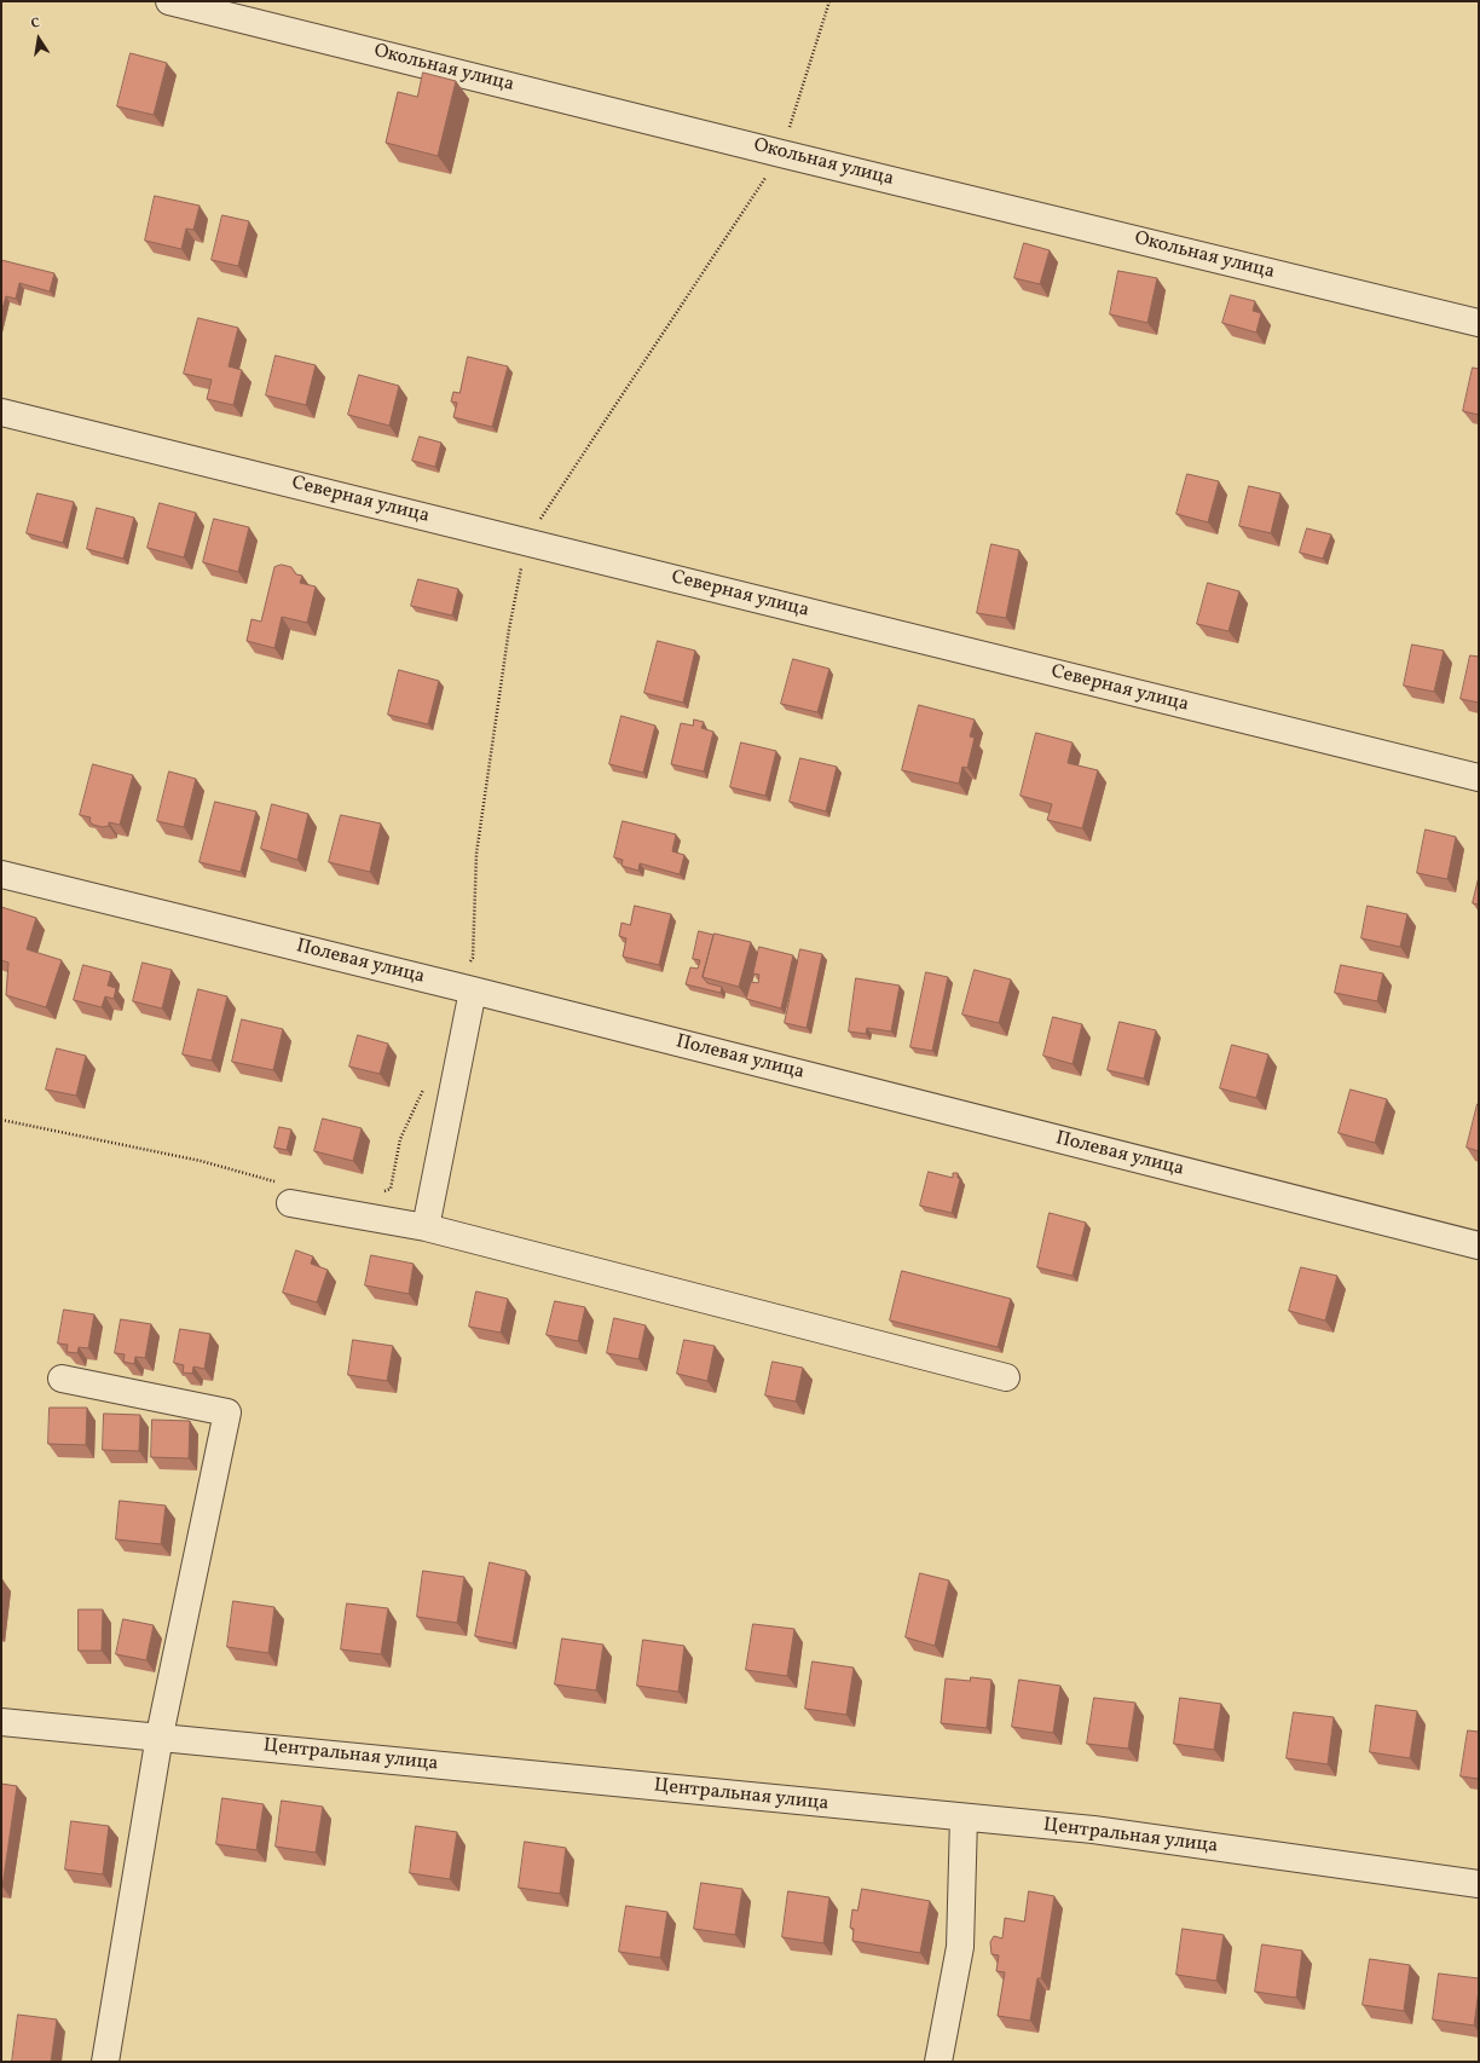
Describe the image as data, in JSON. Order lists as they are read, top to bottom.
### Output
{
  "streets": {
    "street": [
      "Окольная улица",
      "Северная улица",
      "Полевая улица",
      "Центральная улица"
    ]
  },
  "north": "top"
}
